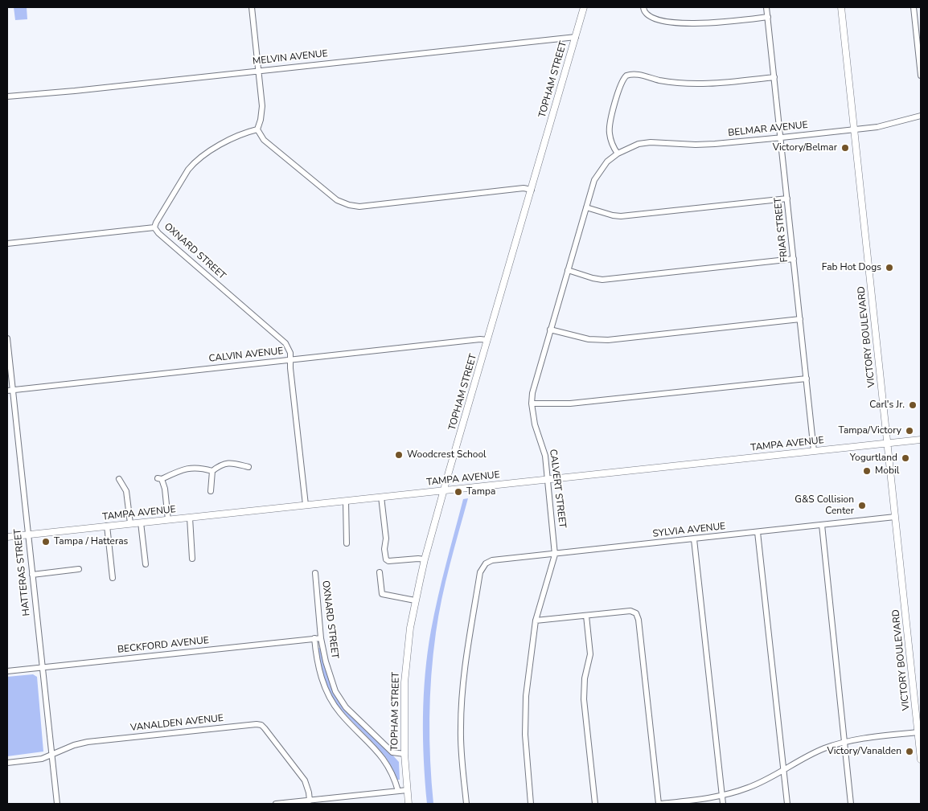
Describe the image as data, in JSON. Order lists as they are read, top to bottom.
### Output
{
  "streets": {
    "main road": ["TOPHAM STREET", "VICTORY BOULEVARD", "TAMPA AVENUE"],
    "street": [
      "MELVIN AVENUE",
      "BELMAR AVENUE",
      "FRIAR STREET",
      "OXNARD STREET",
      "CALVIN AVENUE",
      "CALVERT STREET",
      "SYLVIA AVENUE",
      "HATTERAS STREET",
      "BECKFORD AVENUE",
      "VANALDEN AVENUE"
    ]
  },
  "crossings": [
    ["MELVIN AVENUE", "TOPHAM STREET"],
    ["TOPHAM STREET", "OXNARD STREET"],
    ["TOPHAM STREET", "CALVIN AVENUE"],
    ["TOPHAM STREET", "TAMPA AVENUE"],
    ["BELMAR AVENUE", "FRIAR STREET"],
    ["BELMAR AVENUE", "VICTORY BOULEVARD"],
    ["BELMAR AVENUE", "CALVERT STREET"],
    ["FRIAR STREET", "TAMPA AVENUE"],
    ["OXNARD STREET", "CALVIN AVENUE"],
    ["OXNARD STREET", "TAMPA AVENUE"],
    ["OXNARD STREET", "BECKFORD AVENUE"],
    ["VICTORY BOULEVARD", "TAMPA AVENUE"],
    ["VICTORY BOULEVARD", "SYLVIA AVENUE"],
    ["CALVIN AVENUE", "HATTERAS STREET"],
    ["TAMPA AVENUE", "CALVERT STREET"],
    ["TAMPA AVENUE", "HATTERAS STREET"],
    ["CALVERT STREET", "SYLVIA AVENUE"],
    ["HATTERAS STREET", "BECKFORD AVENUE"],
    ["HATTERAS STREET", "VANALDEN AVENUE"]
  ],
  "places": [
    "Victory/Belmar",
    "Fab Hot Dogs",
    "Carl's Jr.",
    "Tampa/Victory",
    "Woodcrest School",
    "Yogurtland",
    "Mobil",
    "Tampa",
    "G&S Collision Center",
    "Tampa / Hatteras",
    "Victory/Vanalden"
  ]
}
